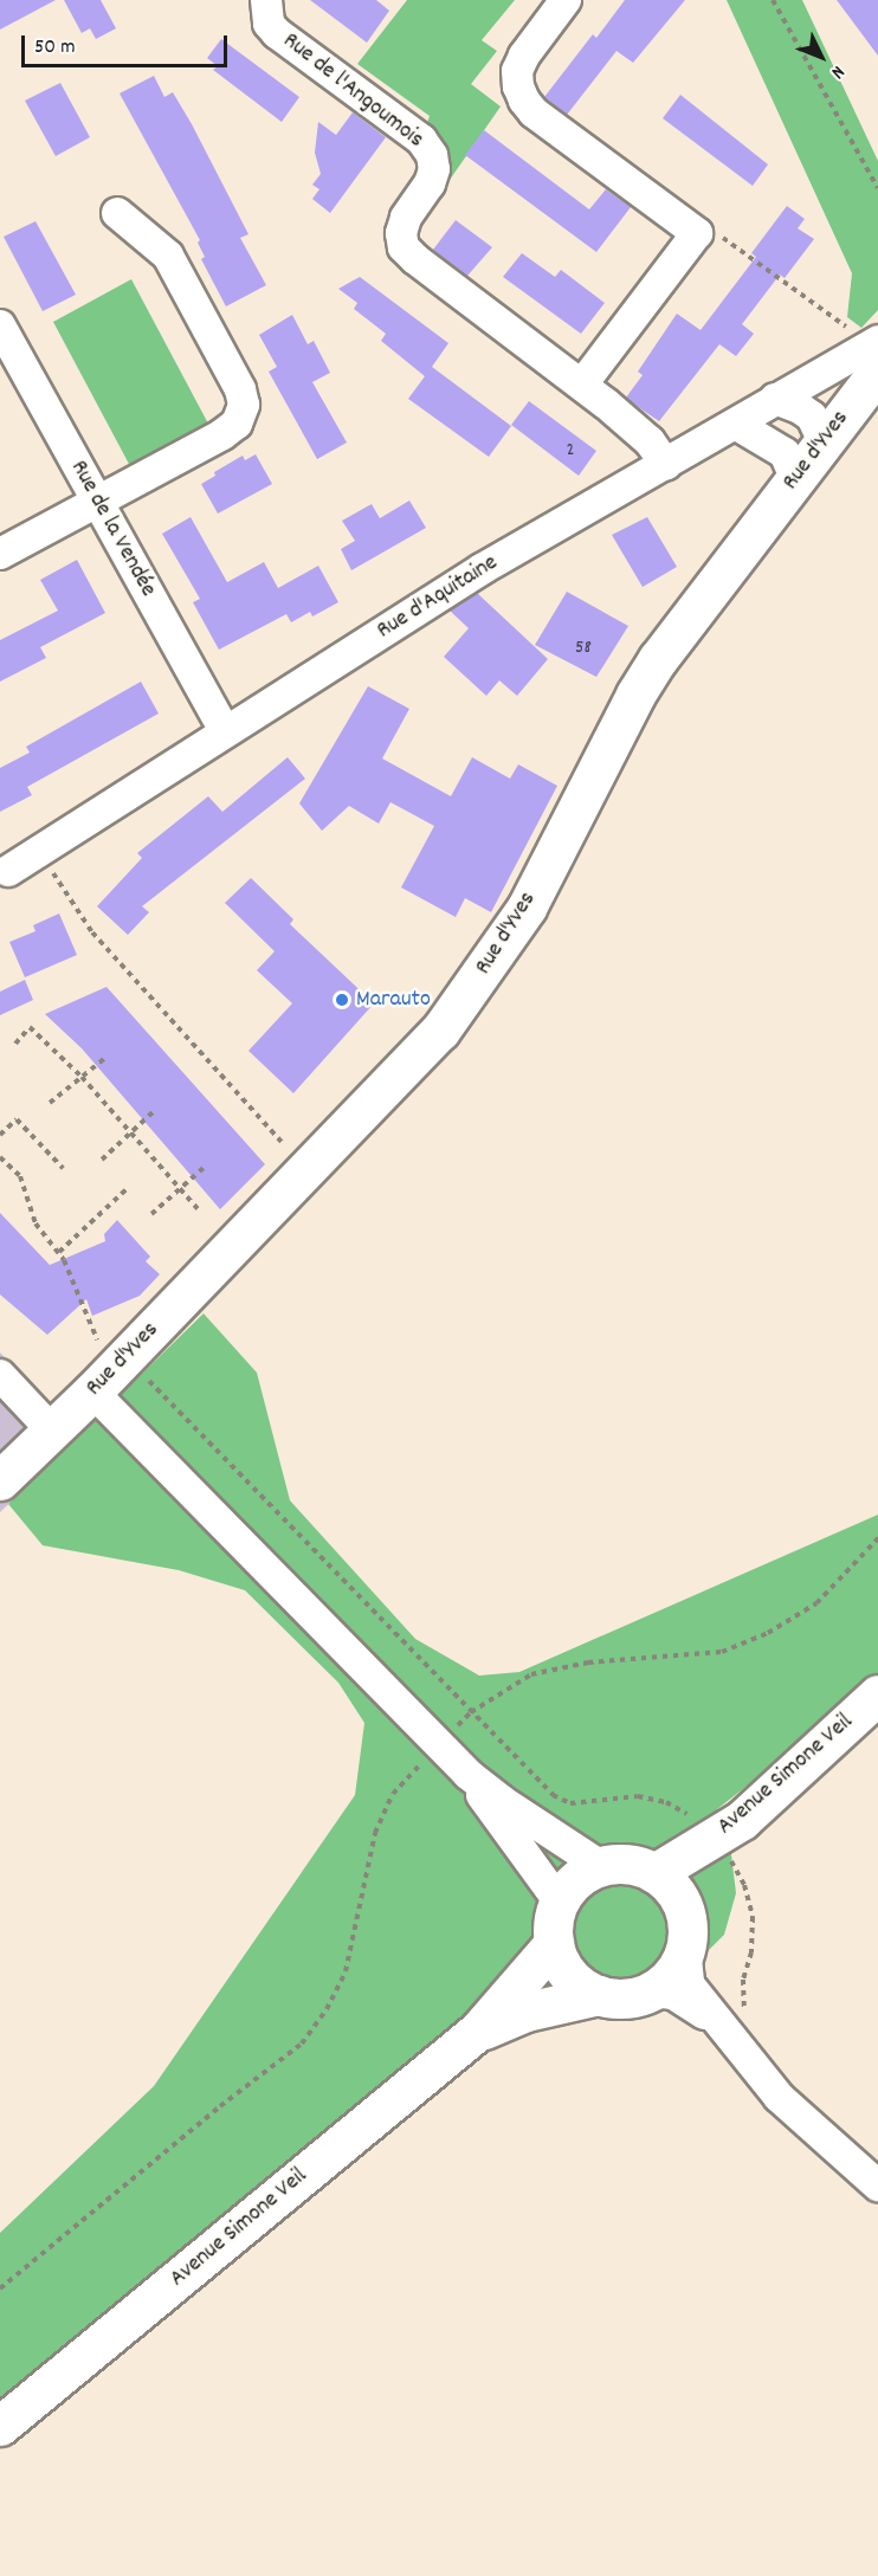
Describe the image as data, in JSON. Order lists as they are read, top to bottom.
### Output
{
  "streets": {
    "main road": ["Rue d'Yves", "Avenue Simone Veil"],
    "street": ["Rue de l'Angoumois", "Rue de la Vendée", "Rue d'Aquitaine"]
  },
  "crossings": [
    ["Rue de l'Angoumois", "Rue d'Aquitaine"],
    ["Rue d'Yves", "Rue d'Aquitaine"],
    ["Rue de la Vendée", "Rue d'Aquitaine"]
  ],
  "places": ["Marauto"],
  "house_numbers": ["2", "58"],
  "scale_bar": "50 m",
  "north": "bottom right"
}
